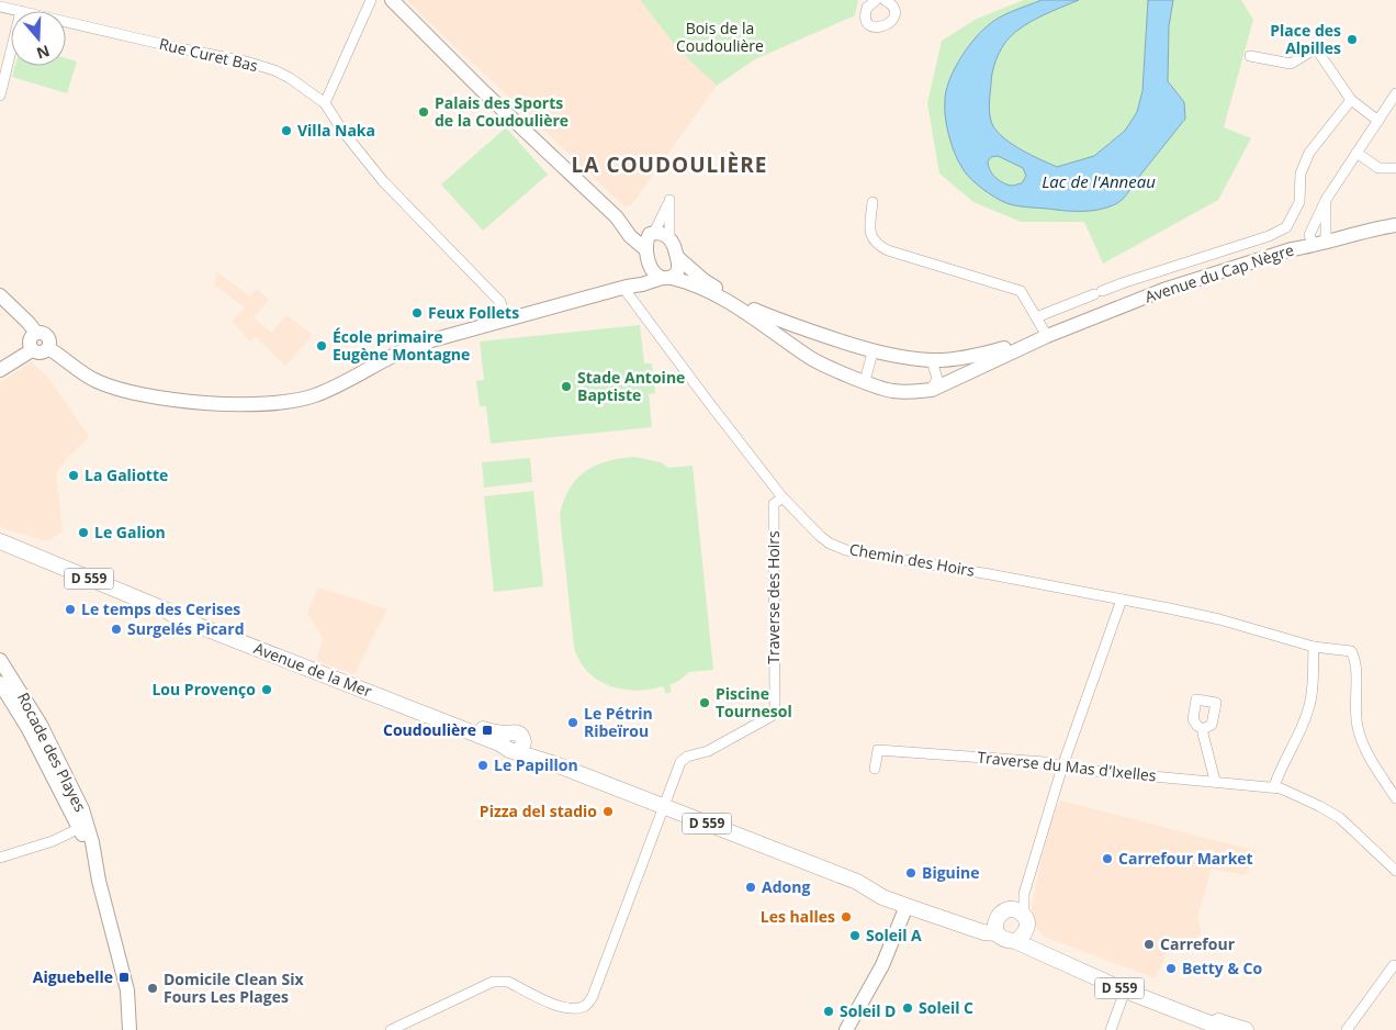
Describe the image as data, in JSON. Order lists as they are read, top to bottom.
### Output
{
  "streets": {
    "main road": ["D 559", "Avenue de la Mer"],
    "street": [
      "Rue Curet Bas",
      "Avenue du Cap Nègre",
      "Chemin des Hoirs",
      "Traverse des Hoirs",
      "Rocade des Playes",
      "Traverse du Mas d'Ixelles"
    ]
  },
  "crossings": [
    ["Chemin des Hoirs", "Traverse des Hoirs"],
    ["D 559", "Avenue de la Mer"],
    ["Traverse des Hoirs", "Avenue de la Mer"]
  ],
  "districts": ["LA COUDOULIÈRE"],
  "water": ["Lac de l'Anneau"],
  "parks": ["Bois de la Coudoulière"],
  "places": {
    "other": [
      "Place des Alpilles",
      "Palais des Sports de la Coudoulière",
      "Villa Naka",
      "Feux Follets",
      "École primaire Eugène Montagne",
      "Stade Antoine Baptiste",
      "La Galiotte",
      "Le Galion",
      "Le temps des Cerises",
      "Surgelés Picard",
      "Lou Provenço",
      "Piscine Tournesol",
      "Le Pétrin Ribeïrou",
      "Le Papillon",
      "Pizza del stadio",
      "Carrefour Market",
      "Biguine",
      "Adong",
      "Les halles",
      "Soleil A",
      "Carrefour",
      "Betty & Co",
      "Domicile Clean Six Fours Les Plages",
      "Soleil C",
      "Soleil D"
    ],
    "transit": ["Coudoulière", "Aiguebelle"]
  },
  "north": "bottom"
}
